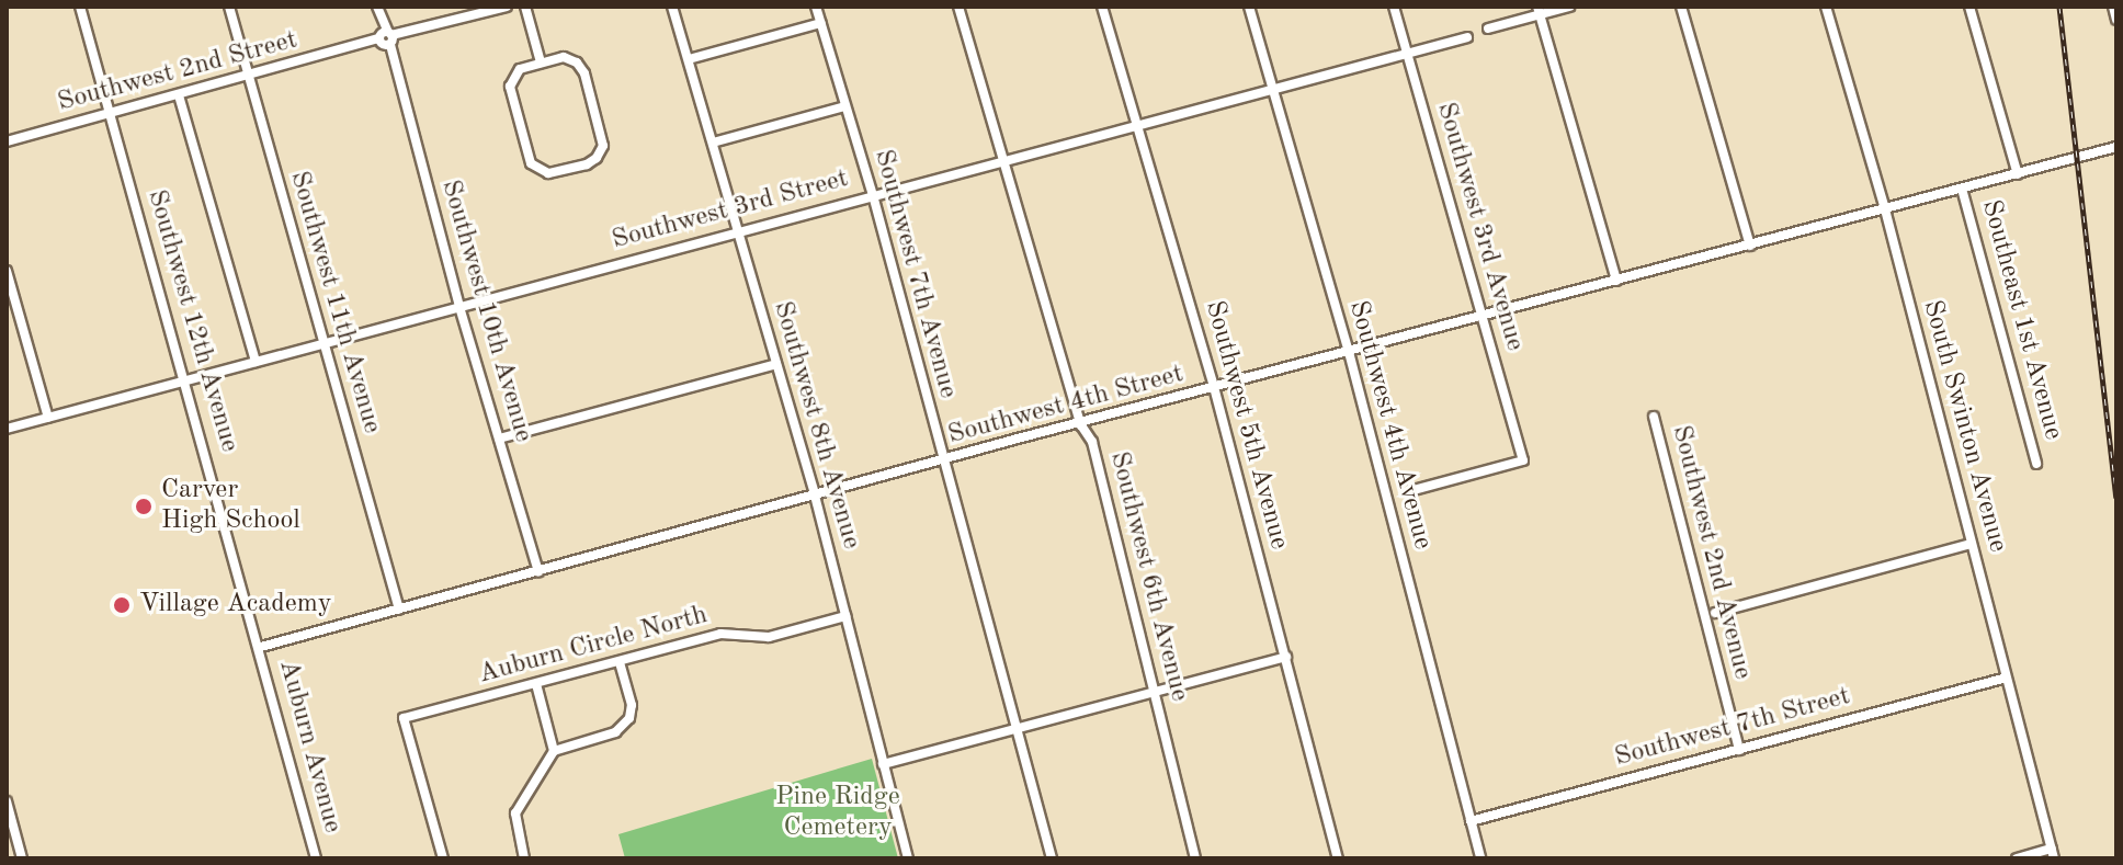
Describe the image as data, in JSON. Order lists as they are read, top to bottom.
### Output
{
  "streets": {
    "street": [
      "Southwest 2nd Street",
      "Southwest 3rd Street",
      "Southwest 3rd Avenue",
      "Southwest 7th Avenue",
      "Southwest 11th Avenue",
      "Southwest 10th Avenue",
      "Southeast 1st Avenue",
      "Southwest 12th Avenue",
      "Southwest 4th Street",
      "Southwest 8th Avenue",
      "Southwest 5th Avenue",
      "Southwest 4th Avenue",
      "South Swinton Avenue",
      "Southwest 2nd Avenue",
      "Southwest 6th Avenue",
      "Auburn Circle North",
      "Southwest 7th Street",
      "Auburn Avenue"
    ]
  },
  "crossings": [
    ["Southwest 2nd Street", "Southwest 11th Avenue"],
    ["Southwest 2nd Street", "Southwest 10th Avenue"],
    ["Southwest 2nd Street", "Southwest 12th Avenue"],
    ["Southwest 3rd Street", "Southwest 3rd Avenue"],
    ["Southwest 3rd Street", "Southwest 7th Avenue"],
    ["Southwest 3rd Street", "Southwest 11th Avenue"],
    ["Southwest 3rd Street", "Southwest 10th Avenue"],
    ["Southwest 3rd Street", "Southwest 12th Avenue"],
    ["Southwest 3rd Street", "Southwest 8th Avenue"],
    ["Southwest 3rd Street", "Southwest 5th Avenue"],
    ["Southwest 3rd Street", "Southwest 4th Avenue"],
    ["Southwest 3rd Street", "Southwest 6th Avenue"],
    ["Southwest 3rd Avenue", "Southwest 4th Street"],
    ["Southwest 7th Avenue", "Southwest 4th Street"],
    ["Southwest 11th Avenue", "Southwest 4th Street"],
    ["Southwest 10th Avenue", "Southwest 4th Street"],
    ["Southeast 1st Avenue", "Southwest 4th Street"],
    ["Southwest 12th Avenue", "Southwest 4th Street"],
    ["Southwest 12th Avenue", "Auburn Avenue"],
    ["Southwest 4th Street", "Southwest 8th Avenue"],
    ["Southwest 4th Street", "Southwest 5th Avenue"],
    ["Southwest 4th Street", "Southwest 4th Avenue"],
    ["Southwest 4th Street", "South Swinton Avenue"],
    ["Southwest 4th Street", "Southwest 6th Avenue"],
    ["Southwest 4th Street", "Auburn Avenue"],
    ["Southwest 8th Avenue", "Auburn Circle North"],
    ["Southwest 4th Avenue", "Southwest 7th Street"],
    ["South Swinton Avenue", "Southwest 7th Street"],
    ["Southwest 2nd Avenue", "Southwest 7th Street"]
  ],
  "parks": ["Pine Ridge Cemetery"],
  "places": ["Carver High School", "Village Academy"]
}
